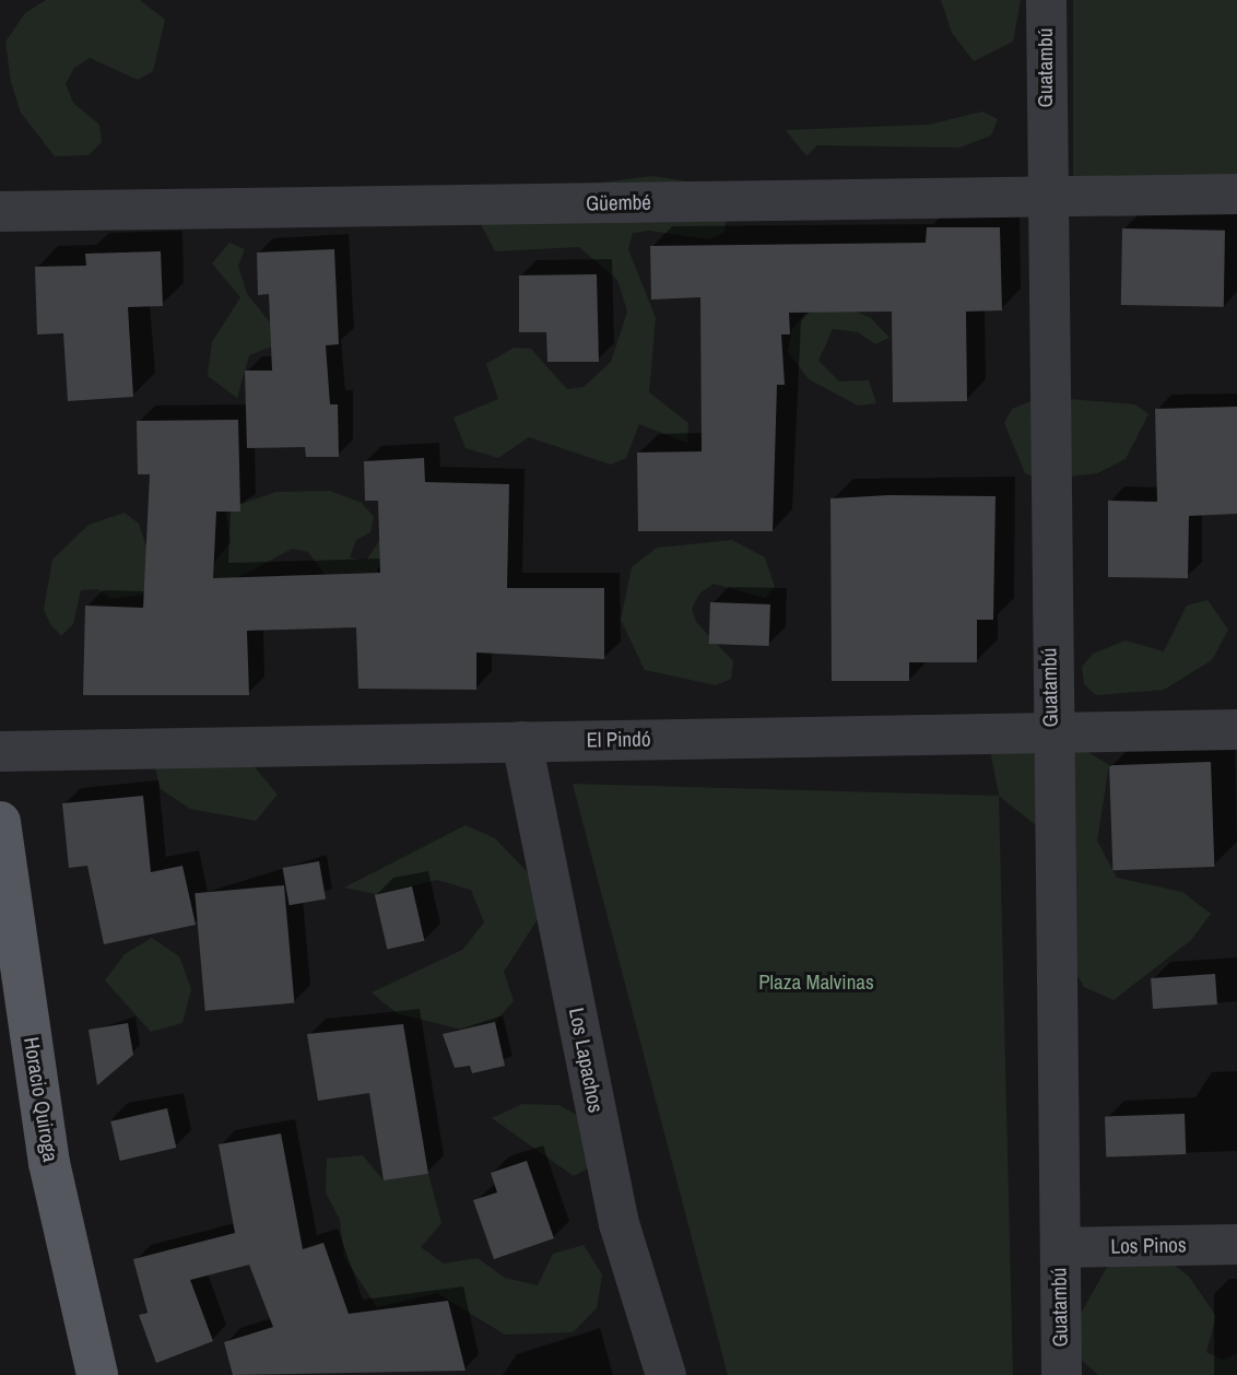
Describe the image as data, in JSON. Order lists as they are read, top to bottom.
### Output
{
  "streets": {
    "main road": ["Horacio Quiroga"],
    "street": [
      "Guatambú",
      "Güembé",
      "El Pindó",
      "Los Lapachos",
      "Los Pinos"
    ]
  },
  "crossings": [
    ["Guatambú", "Güembé"],
    ["Guatambú", "El Pindó"],
    ["Guatambú", "Los Pinos"],
    ["El Pindó", "Los Lapachos"]
  ],
  "parks": ["Plaza Malvinas"]
}
